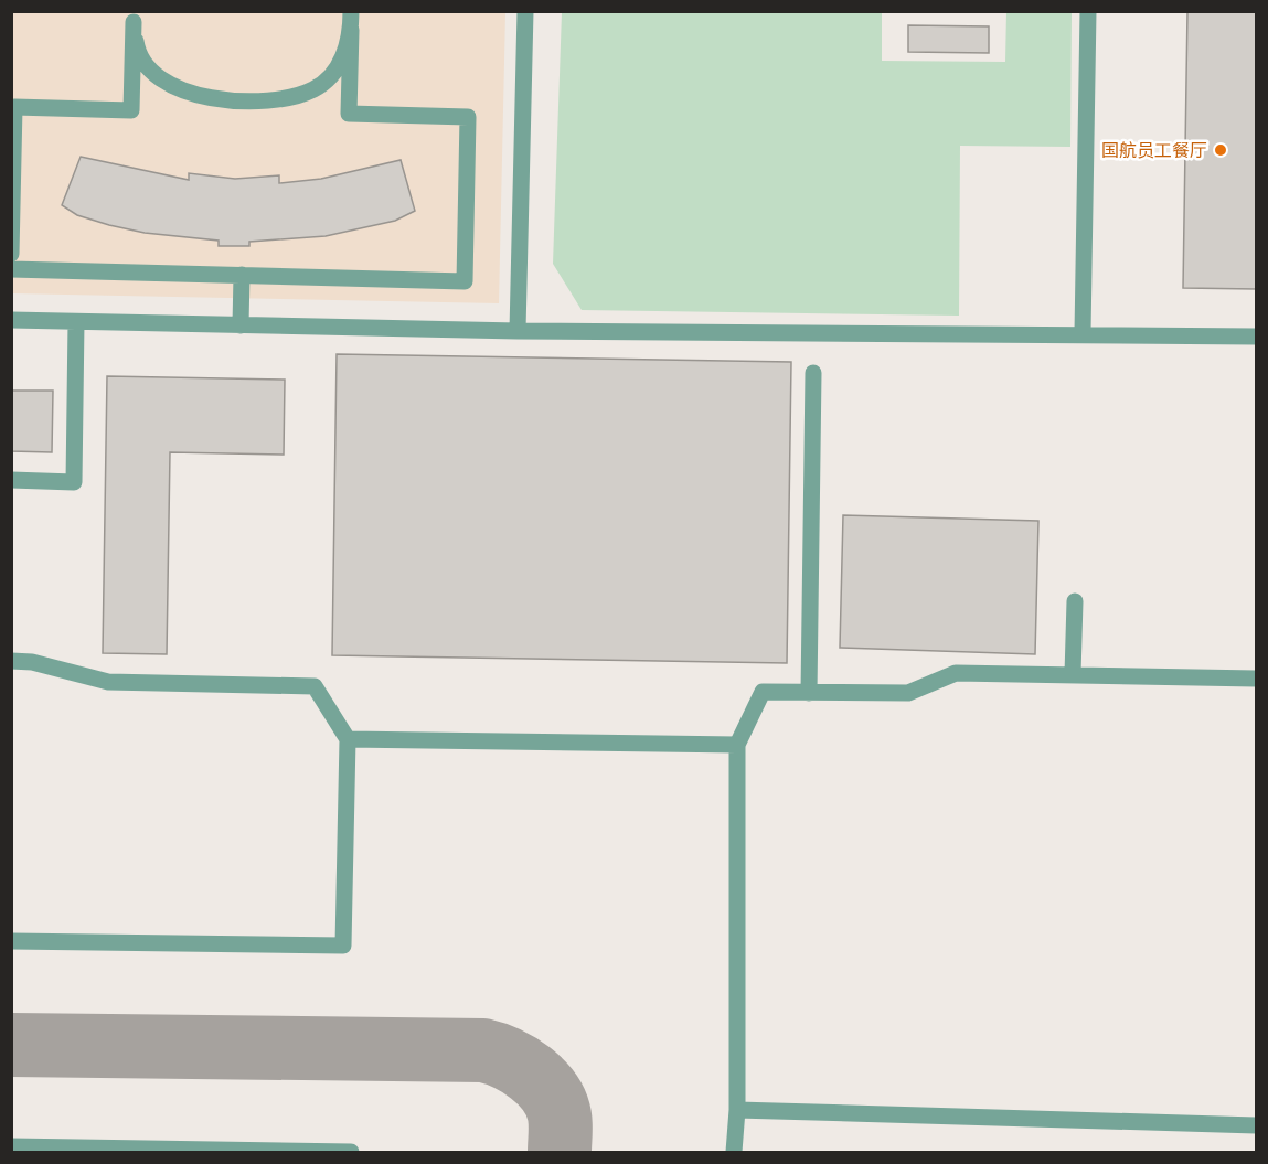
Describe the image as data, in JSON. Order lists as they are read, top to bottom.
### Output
{
  "places": ["国航员工餐厅"]
}
